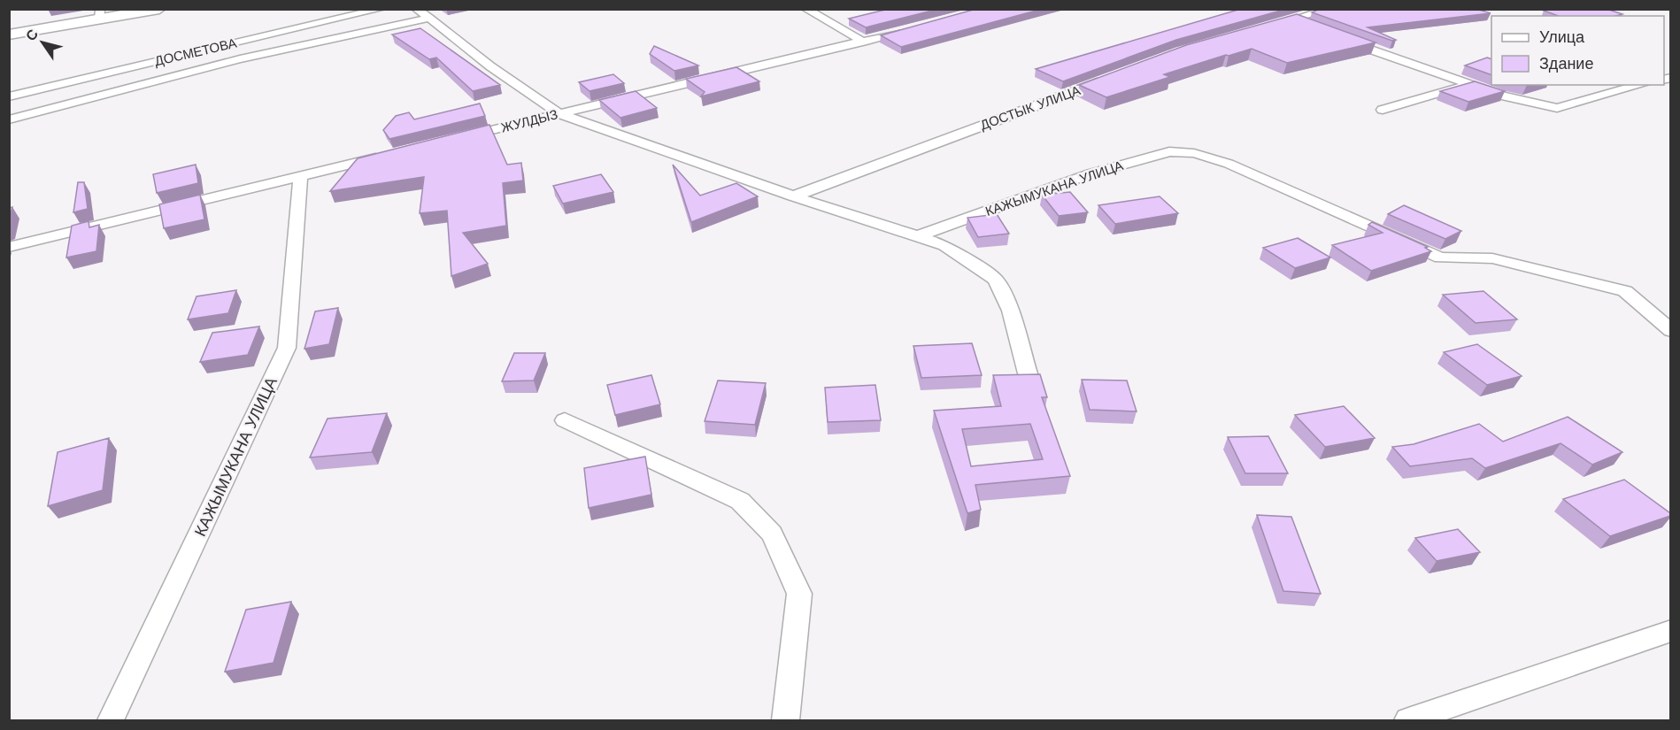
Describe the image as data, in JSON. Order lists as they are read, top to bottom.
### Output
{
  "streets": {
    "street": [
      "ДОСМЕТОВА",
      "ДОСТЫК УЛИЦА",
      "ЖУЛДЫЗ",
      "КАЖЫМУКАНА УЛИЦА"
    ]
  },
  "legend": ["Улица", "Здание"],
  "north": "top left"
}
